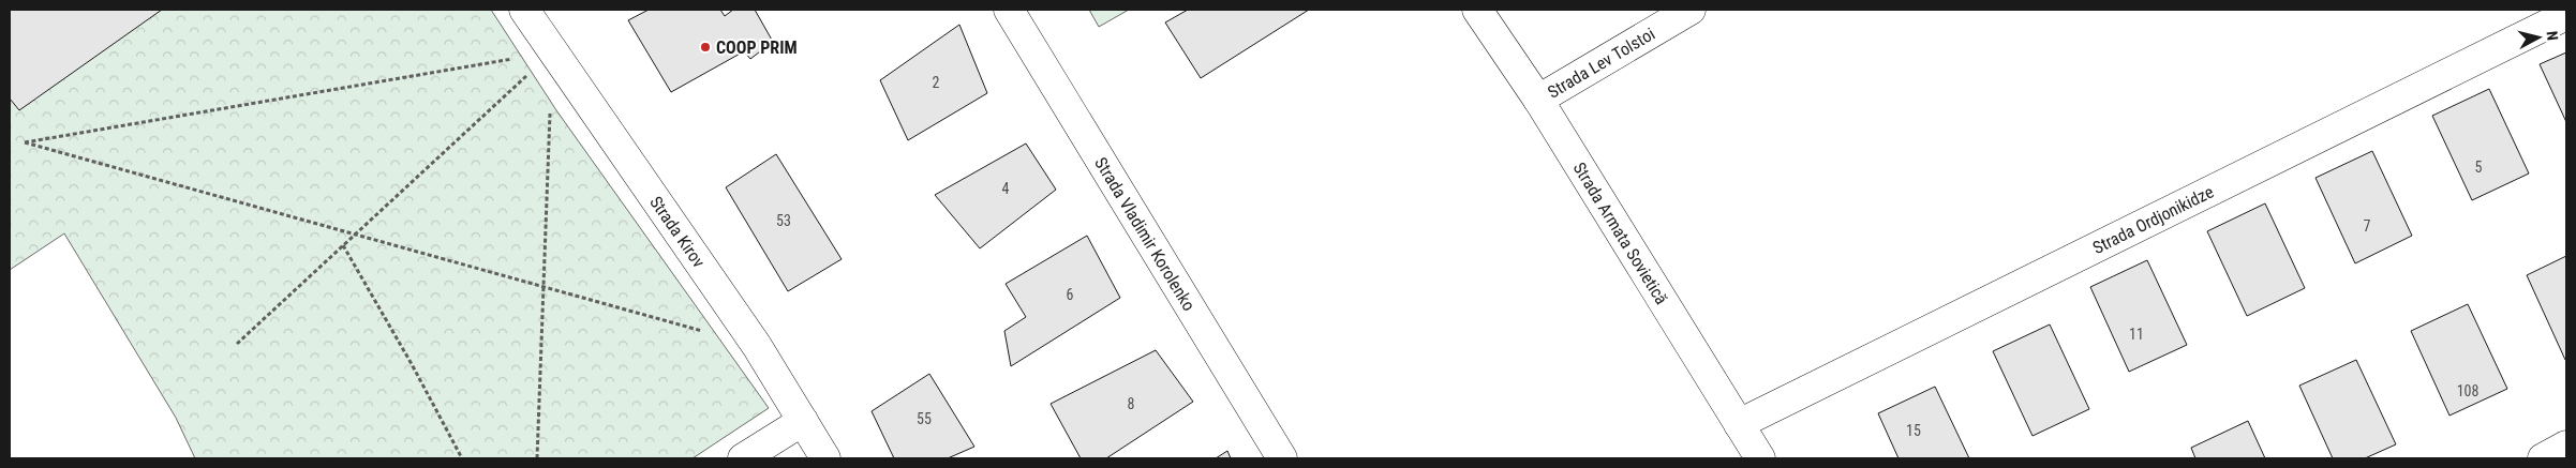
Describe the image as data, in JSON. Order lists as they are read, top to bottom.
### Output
{
  "streets": {
    "street": [
      "Strada Lev Tolstoi",
      "Strada Ordjonikidze",
      "Strada Kirov",
      "Strada Armata Sovietică",
      "Strada Vladimir Korolenko"
    ]
  },
  "crossings": [
    ["Strada Lev Tolstoi", "Strada Armata Sovietică"],
    ["Strada Ordjonikidze", "Strada Armata Sovietică"]
  ],
  "places": ["COOP PRIM"],
  "house_numbers": [
    "2",
    "5",
    "4",
    "53",
    "7",
    "6",
    "11",
    "108",
    "8",
    "55",
    "15"
  ],
  "north": "right"
}
